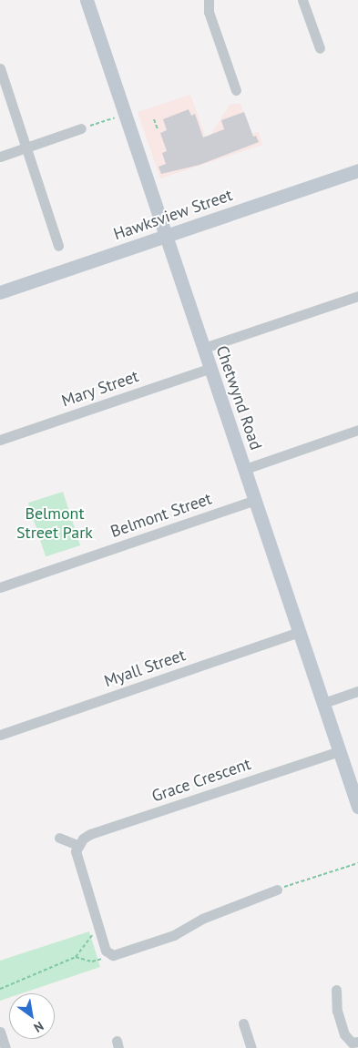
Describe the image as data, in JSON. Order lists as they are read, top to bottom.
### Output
{
  "streets": {
    "street": [
      "Hawksview Street",
      "Mary Street",
      "Chetwynd Road",
      "Belmont Street",
      "Myall Street",
      "Grace Crescent"
    ]
  },
  "crossings": [
    ["Hawksview Street", "Chetwynd Road"],
    ["Mary Street", "Chetwynd Road"],
    ["Chetwynd Road", "Belmont Street"],
    ["Chetwynd Road", "Myall Street"],
    ["Chetwynd Road", "Grace Crescent"]
  ],
  "parks": ["Belmont Street Park"],
  "north": "bottom right"
}
